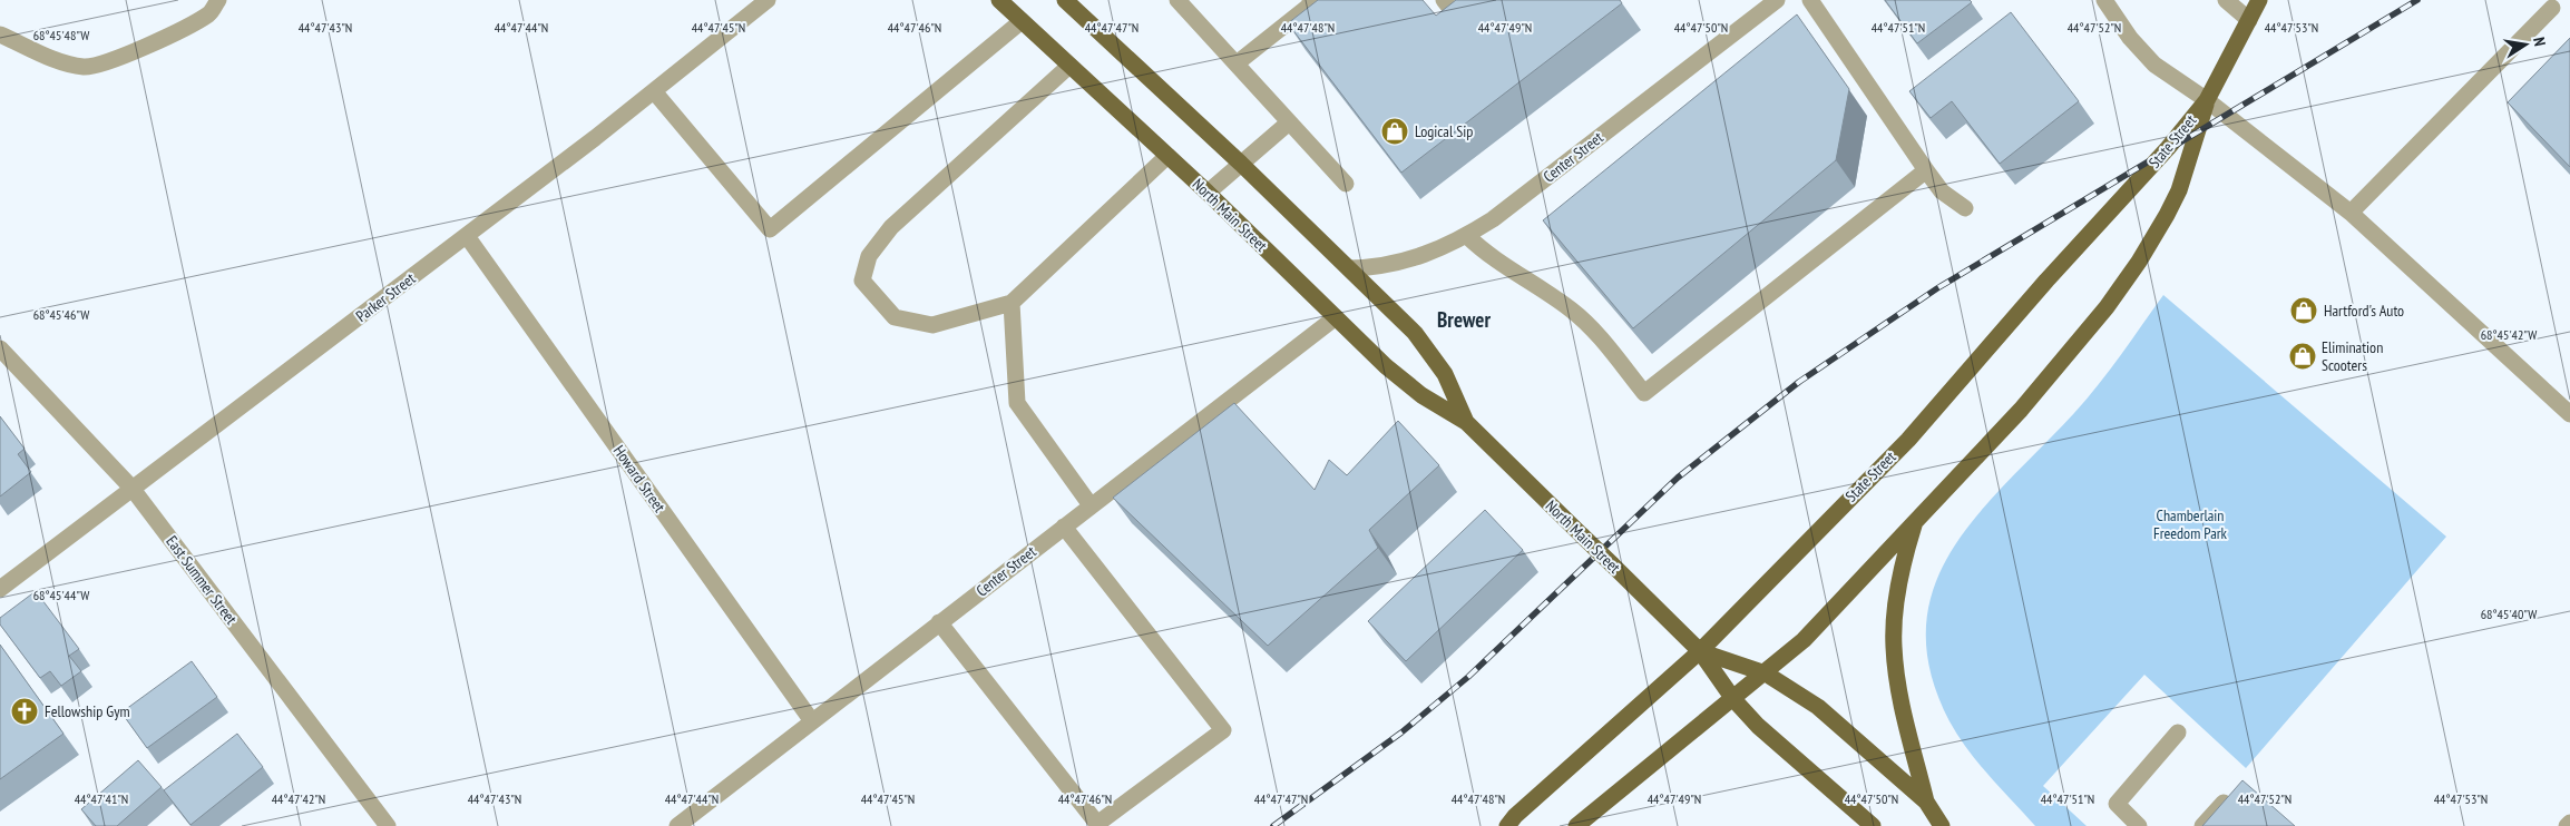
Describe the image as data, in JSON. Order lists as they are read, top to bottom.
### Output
{
  "streets": {
    "main road": ["State Street", "North Main Street"],
    "street": [
      "Center Street",
      "Parker Street",
      "Howard Street",
      "East Summer Street"
    ]
  },
  "crossings": [
    ["State Street", "North Main Street"],
    ["Center Street", "North Main Street"],
    ["Center Street", "Howard Street"],
    ["Parker Street", "Howard Street"],
    ["Parker Street", "East Summer Street"]
  ],
  "districts": ["Brewer"],
  "parks": ["Chamberlain Freedom Park"],
  "places": {
    "shop": ["Logical Sip", "Hartford's Auto", "Elimination Scooters"],
    "church": ["Fellowship Gym"]
  },
  "north": "right",
  "coordinates": [
    "44°47'43\"N",
    "44°47'44\"N",
    "44°47'45\"N",
    "44°47'46\"N",
    "44°47'47\"N",
    "44°47'48\"N",
    "44°47'49\"N",
    "44°47'50\"N",
    "44°47'51\"N",
    "44°47'52\"N",
    "44°47'53\"N",
    "68°45'48\"W",
    "68°45'46\"W",
    "68°45'42\"W",
    "68°45'44\"W",
    "68°45'40\"W",
    "44°47'41\"N",
    "44°47'42\"N"
  ]
}
